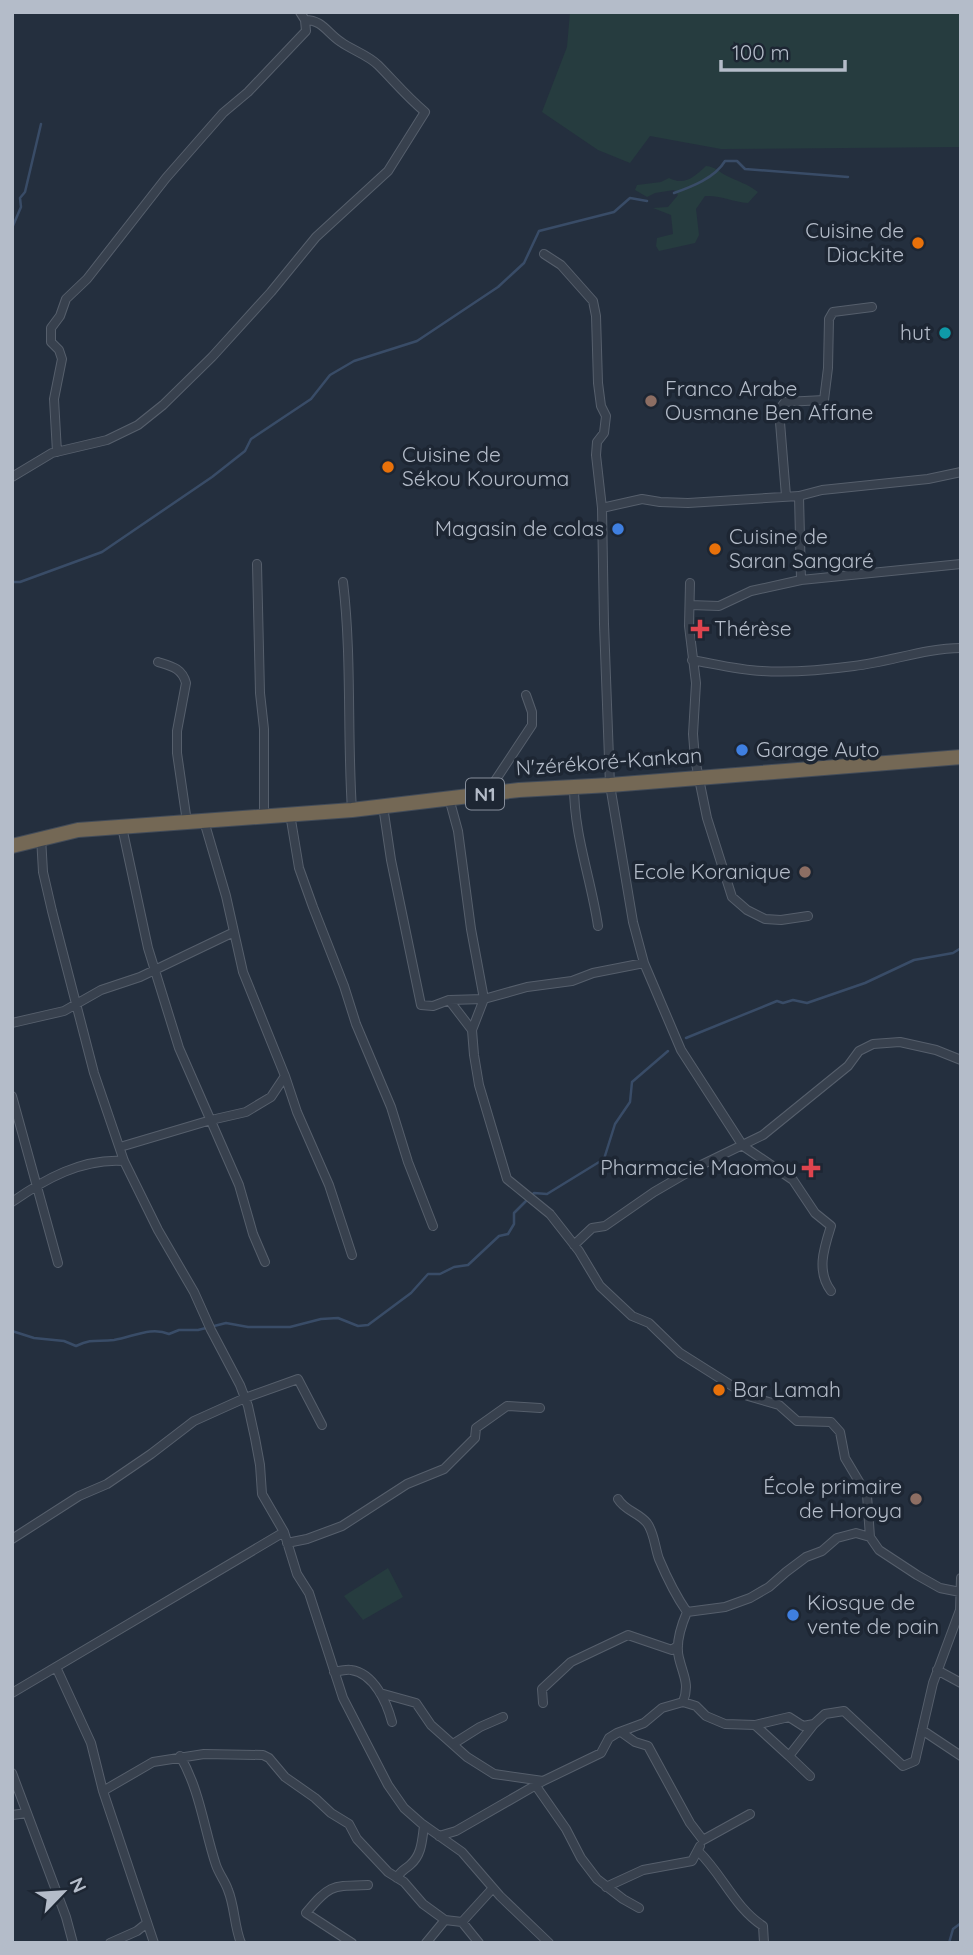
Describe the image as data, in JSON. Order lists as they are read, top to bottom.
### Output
{
  "streets": {
    "highway": ["N'zérékoré-Kankan", "N1"]
  },
  "places": {
    "other": [
      "Cuisine de Diackite",
      "hut",
      "Franco Arabe Ousmane Ben Affane",
      "Cuisine de Sékou Kourouma",
      "Magasin de colas",
      "Cuisine de Saran Sangaré",
      "Garage Auto",
      "Ecole Koranique",
      "Bar Lamah",
      "École primaire de Horoya",
      "Kiosque de vente de pain"
    ],
    "health": ["Thérèse", "Pharmacie Maomou"]
  },
  "scale_bar": "100 m",
  "north": "top right"
}
